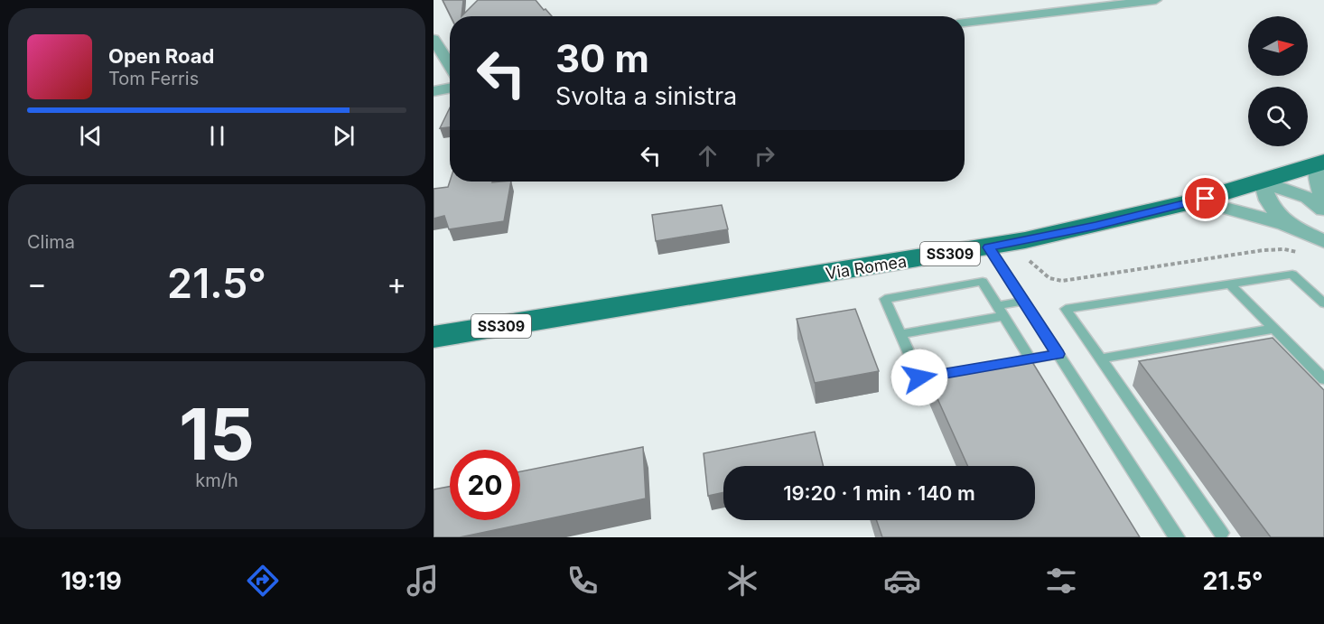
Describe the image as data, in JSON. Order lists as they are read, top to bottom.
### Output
{
  "streets": {
    "main road": ["SS309", "Via Romea"]
  },
  "north": "right",
  "page": {
    "turn": ["30 m", "Svolta a sinistra"],
    "song": ["Open Road", "Tom Ferris"],
    "tile": [
      "Clima",
      ["15", "km/h"]
    ],
    "heat": ["−", "21.5°", "+"],
    "limit": "20",
    "trip": "19:20 · 1 min · 140 m",
    "tabs": ["19:19", "21.5°"]
  }
}
